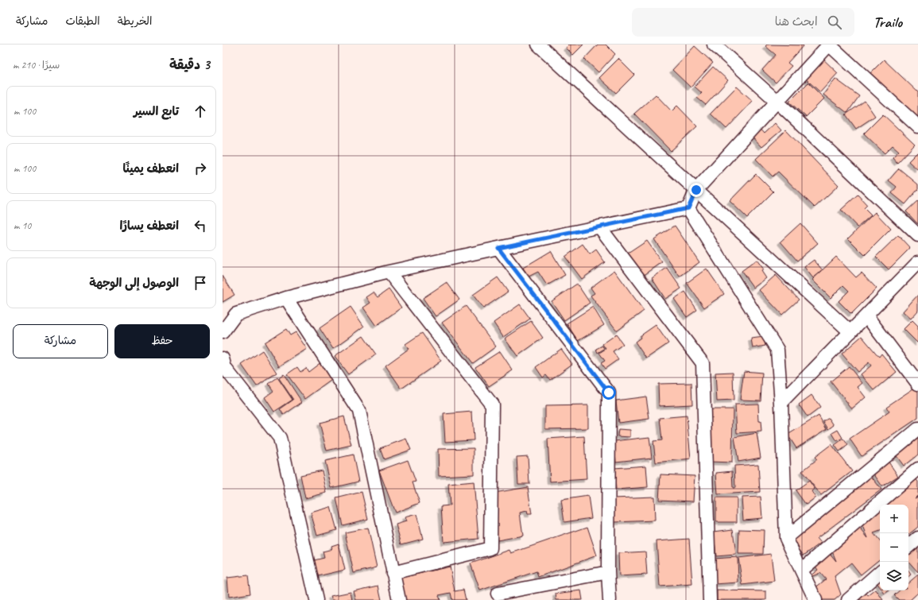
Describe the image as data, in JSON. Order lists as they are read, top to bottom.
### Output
{
  "page": {
    "header": "Trailo",
    "search": "ابحث هنا",
    "nav": ["الخريطة", "الطبقات", "مشاركة"],
    "heading": ["3 دقيقة", "سيرًا · 210 m"],
    "list": [
      ["تابع السير", "100 m"],
      ["انعطف يمينًا", "100 m"],
      ["انعطف يسارًا", "10 m"],
      "الوصول إلى الوجهة"
    ],
    "buttons": ["حفظ", "مشاركة"],
    "map_buttons": ["+", "−"]
  }
}
